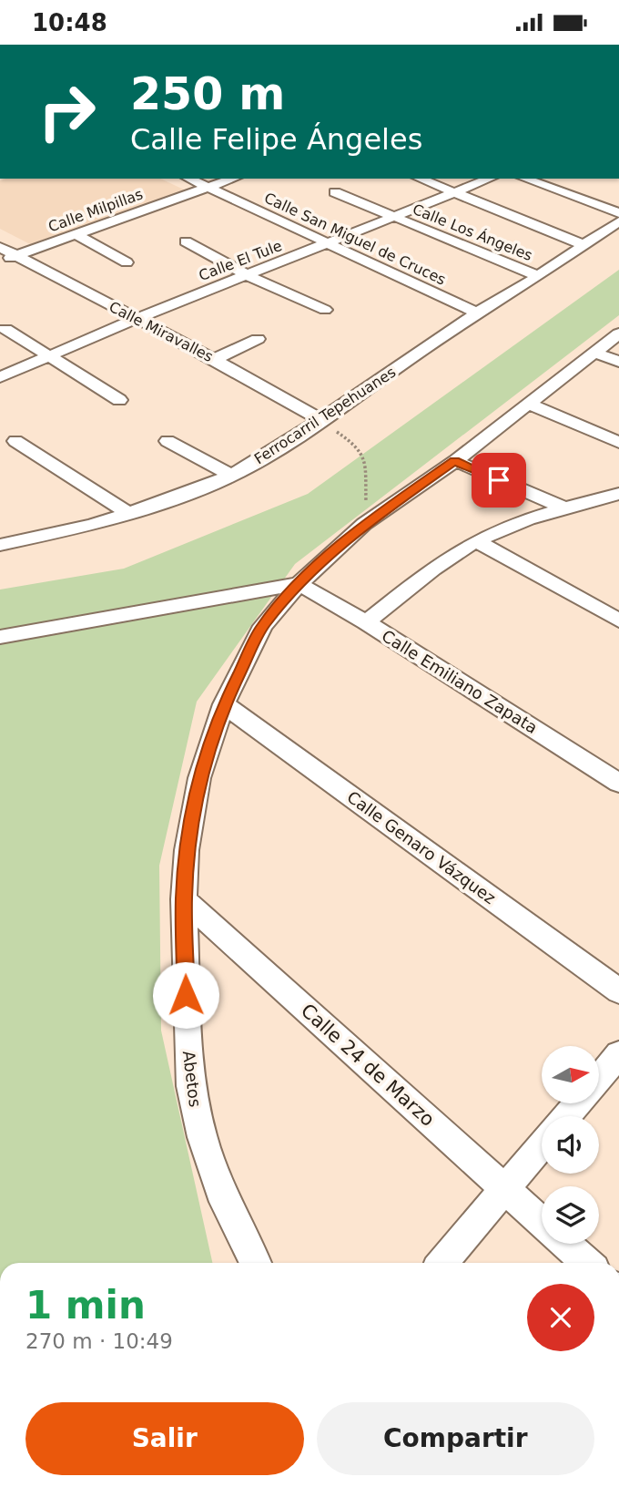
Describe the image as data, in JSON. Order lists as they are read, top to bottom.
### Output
{
  "streets": {
    "street": [
      "Calle Milpillas",
      "Calle Los Ángeles",
      "Calle San Miguel de Cruces",
      "Calle El Tule",
      "Calle Miravalles",
      "Ferrocarril Tepehuanes",
      "Calle Emiliano Zapata",
      "Calle Genaro Vázquez",
      "Calle 24 de Marzo",
      "Abetos"
    ]
  },
  "crossings": [
    ["Calle Milpillas", "Calle San Miguel de Cruces"],
    ["Calle Milpillas", "Calle Miravalles"],
    ["Calle Los Ángeles", "Calle El Tule"],
    ["Calle Los Ángeles", "Ferrocarril Tepehuanes"],
    ["Calle San Miguel de Cruces", "Calle El Tule"],
    ["Calle San Miguel de Cruces", "Ferrocarril Tepehuanes"],
    ["Calle El Tule", "Calle Miravalles"],
    ["Calle Miravalles", "Ferrocarril Tepehuanes"],
    ["Calle Emiliano Zapata", "Abetos"],
    ["Calle Genaro Vázquez", "Abetos"],
    ["Calle 24 de Marzo", "Abetos"]
  ],
  "north": "right",
  "page": {
    "status": "10:48",
    "turn": ["250 m", "Calle Felipe Ángeles"],
    "heading": ["1 min", "270 m · 10:49"],
    "buttons": ["Salir", "Compartir"]
  }
}
